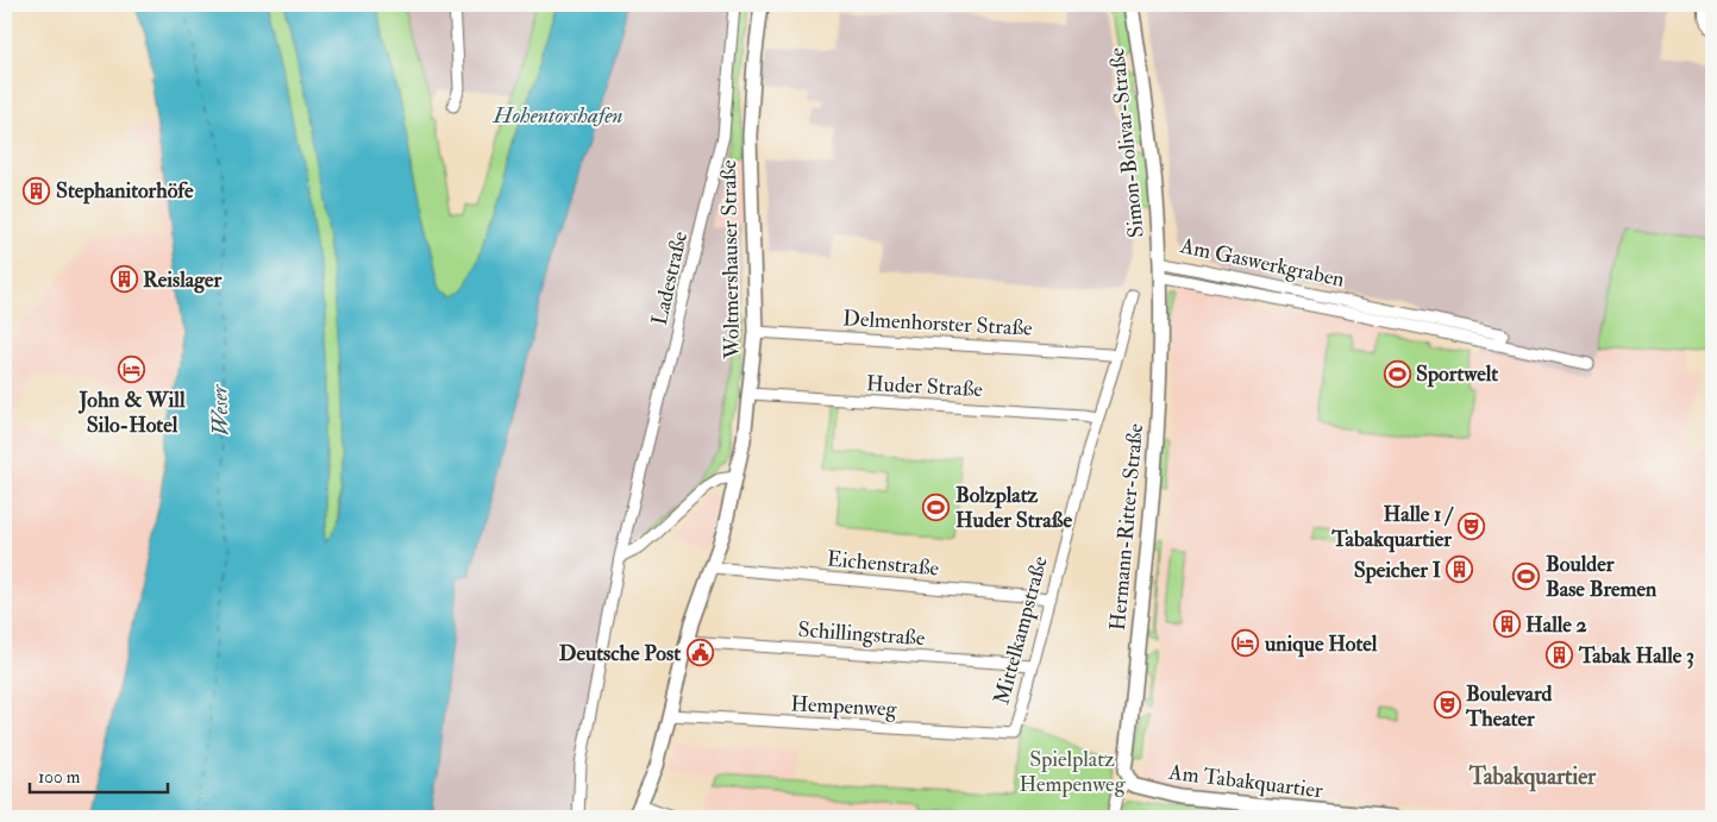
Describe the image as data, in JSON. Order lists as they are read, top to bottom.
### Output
{
  "streets": {
    "street": [
      "Simon-Bolivar-Straße",
      "Woltmershauser Straße",
      "Am Gaswerkgraben",
      "Ladestraße",
      "Delmenhorster Straße",
      "Huder Straße",
      "Hermann-Ritter-Straße",
      "Eichenstraße",
      "Mittelkampstraße",
      "Schillingstraße",
      "Hempenweg",
      "Am Tabakquartier"
    ]
  },
  "crossings": [
    ["Simon-Bolivar-Straße", "Am Gaswerkgraben"],
    ["Simon-Bolivar-Straße", "Hermann-Ritter-Straße"],
    ["Woltmershauser Straße", "Delmenhorster Straße"],
    ["Woltmershauser Straße", "Huder Straße"],
    ["Woltmershauser Straße", "Eichenstraße"],
    ["Woltmershauser Straße", "Schillingstraße"],
    ["Woltmershauser Straße", "Hempenweg"],
    ["Am Gaswerkgraben", "Hermann-Ritter-Straße"],
    ["Delmenhorster Straße", "Mittelkampstraße"],
    ["Huder Straße", "Mittelkampstraße"],
    ["Hermann-Ritter-Straße", "Am Tabakquartier"],
    ["Eichenstraße", "Mittelkampstraße"],
    ["Mittelkampstraße", "Schillingstraße"],
    ["Mittelkampstraße", "Hempenweg"]
  ],
  "districts": ["Tabakquartier"],
  "water": ["Hohentorshafen", "Weser"],
  "parks": ["Spielplatz Hempenweg"],
  "places": {
    "building": [
      "Stephanitorhöfe",
      "Reislager",
      "Speicher I",
      "Halle 2",
      "Tabak Halle 3"
    ],
    "hotel": ["John & Will Silo-Hotel", "unique Hotel"],
    "sports": ["Sportwelt", "Bolzplatz Huder Straße", "Boulder Base Bremen"],
    "theatre": ["Halle 1 / Tabakquartier", "Boulevard Theater"],
    "public building": ["Deutsche Post"]
  },
  "scale_bar": "100 m"
}
